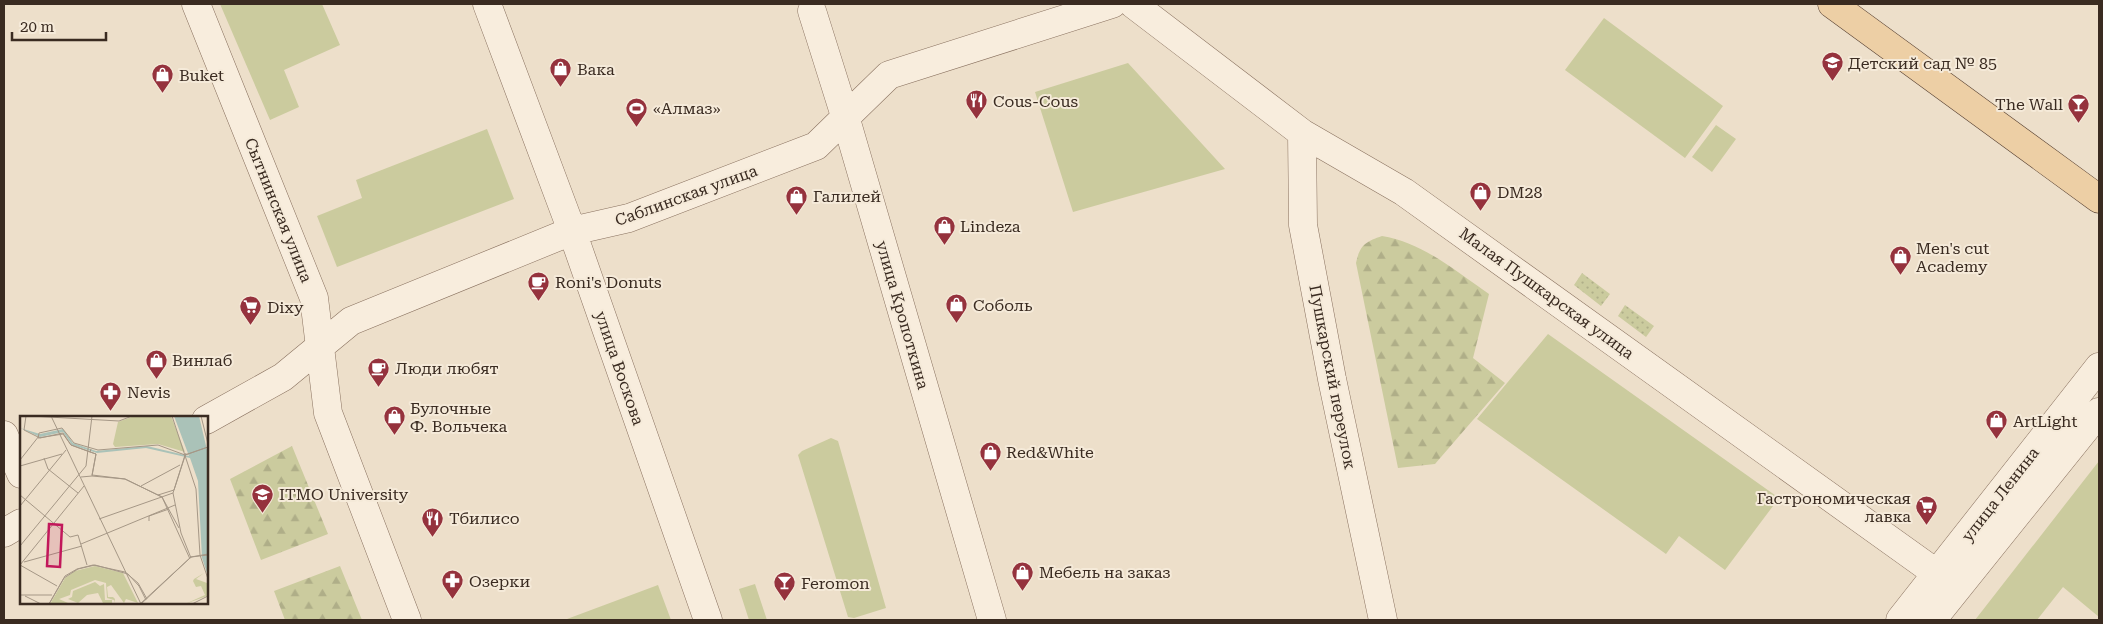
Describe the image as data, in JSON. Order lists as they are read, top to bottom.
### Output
{
  "streets": {
    "street": [
      "Саблинская улица",
      "Сытнинская улица",
      "Малая Пушкарская улица",
      "улица Кропоткина",
      "улица Воскова",
      "Пушкарский переулок",
      "улица Ленина"
    ]
  },
  "crossings": [
    ["Саблинская улица", "Сытнинская улица"],
    ["Саблинская улица", "улица Кропоткина"],
    ["Саблинская улица", "улица Воскова"],
    ["Малая Пушкарская улица", "Пушкарский переулок"],
    ["Малая Пушкарская улица", "улица Ленина"]
  ],
  "places": {
    "school or university": ["Детский сад № 85", "ITMO University"],
    "shop": [
      "Вака",
      "Buket",
      "DM28",
      "Галилей",
      "Lindeza",
      "Men's cut Academy",
      "Соболь",
      "Винлаб",
      "Булочные Ф. Вольчека",
      "ArtLight",
      "Red&White",
      "Мебель на заказ"
    ],
    "restaurant": ["Cous-Cous", "Тбилисо"],
    "bar": ["The Wall", "Feromon"],
    "sports": ["«Алмаз»"],
    "cafe": ["Roni's Donuts", "Люди любят"],
    "supermarket": ["Dixy", "Гастрономическая лавка"],
    "pharmacy": ["Nevis", "Озерки"]
  },
  "scale_bar": "20 m"
}
